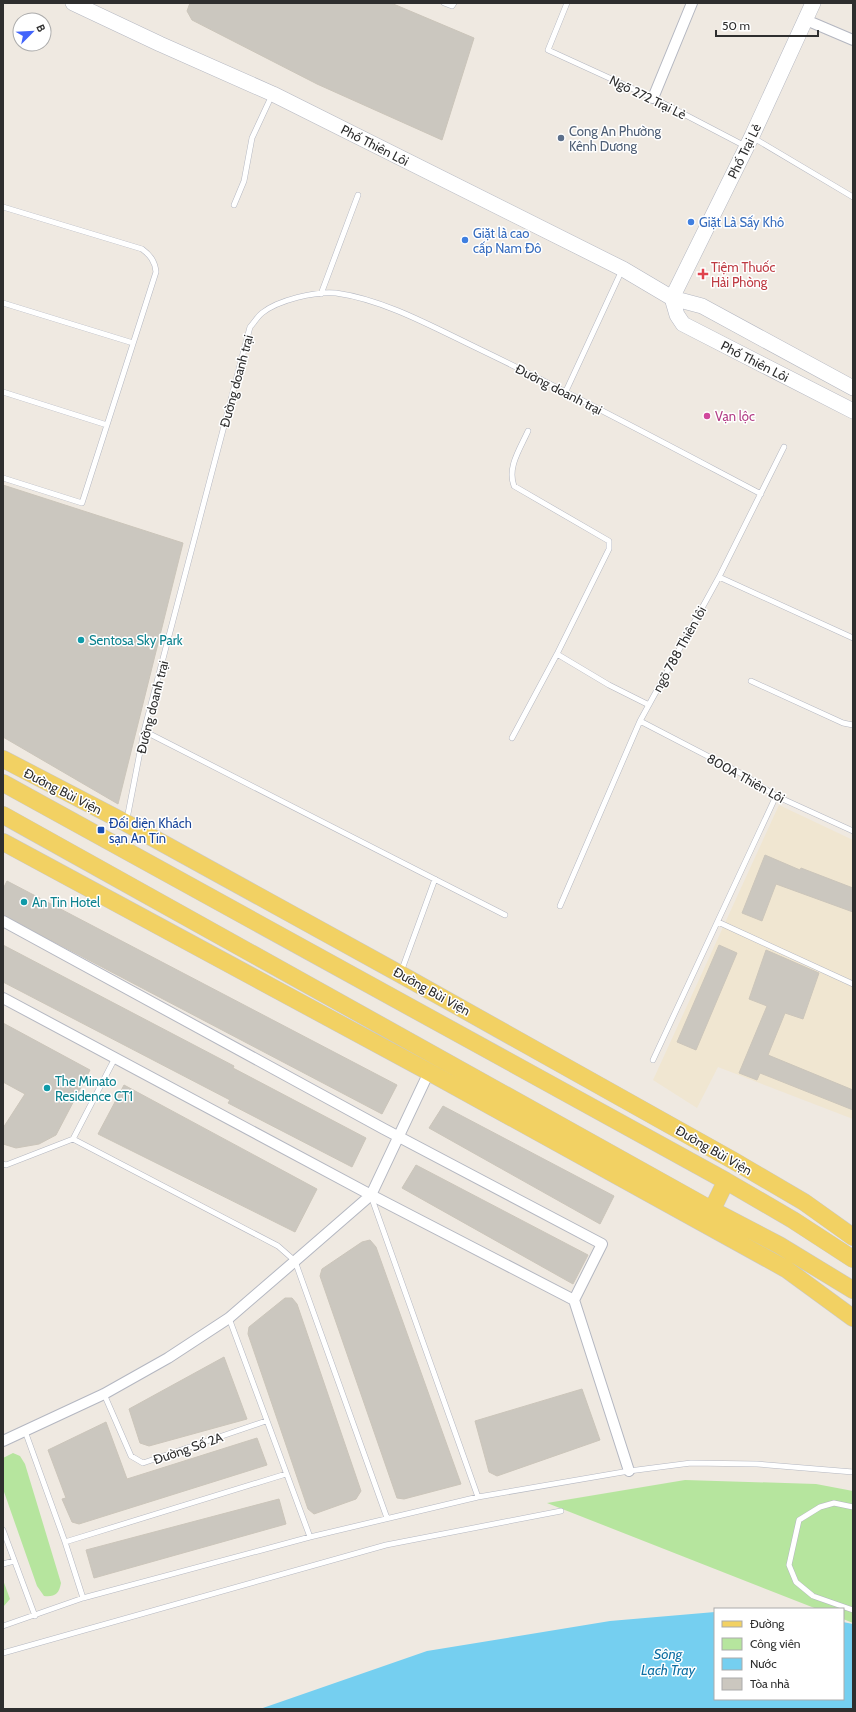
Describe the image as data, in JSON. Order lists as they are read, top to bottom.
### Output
{
  "streets": {
    "main road": ["Phố Thiên Lôi", "Phố Trại Lẻ", "Đường Bùi Viện"],
    "lane": [
      "Ngõ 272 Trại Lẻ",
      "Đường doanh trại",
      "ngõ 788 Thiên lôi",
      "800A Thiên Lôi",
      "Đường Số 2A"
    ]
  },
  "crossings": [
    ["Ngõ 272 Trại Lẻ", "Phố Trại Lẻ"],
    ["Phố Thiên Lôi", "Phố Trại Lẻ"],
    ["Đường doanh trại", "ngõ 788 Thiên lôi"],
    ["Đường doanh trại", "Đường Bùi Viện"],
    ["ngõ 788 Thiên lôi", "800A Thiên Lôi"]
  ],
  "water": ["Sông Lạch Tray"],
  "places": {
    "other": [
      "Cong An Phường Kênh Dương",
      "Giặt Là Sấy Khô",
      "Giặt là cao cấp Nam Đô",
      "Vạn lộc",
      "Sentosa Sky Park",
      "An Tin Hotel",
      "The Minato Residence CT1"
    ],
    "health": ["Tiệm Thuốc Hải Phòng"],
    "transit": ["Đối diện Khách sạn An Tín"]
  },
  "legend": [
    "Đường",
    "Công viên",
    "Nước",
    "Tòa nhà"
  ],
  "scale_bar": "50 m",
  "north": "top right"
}
